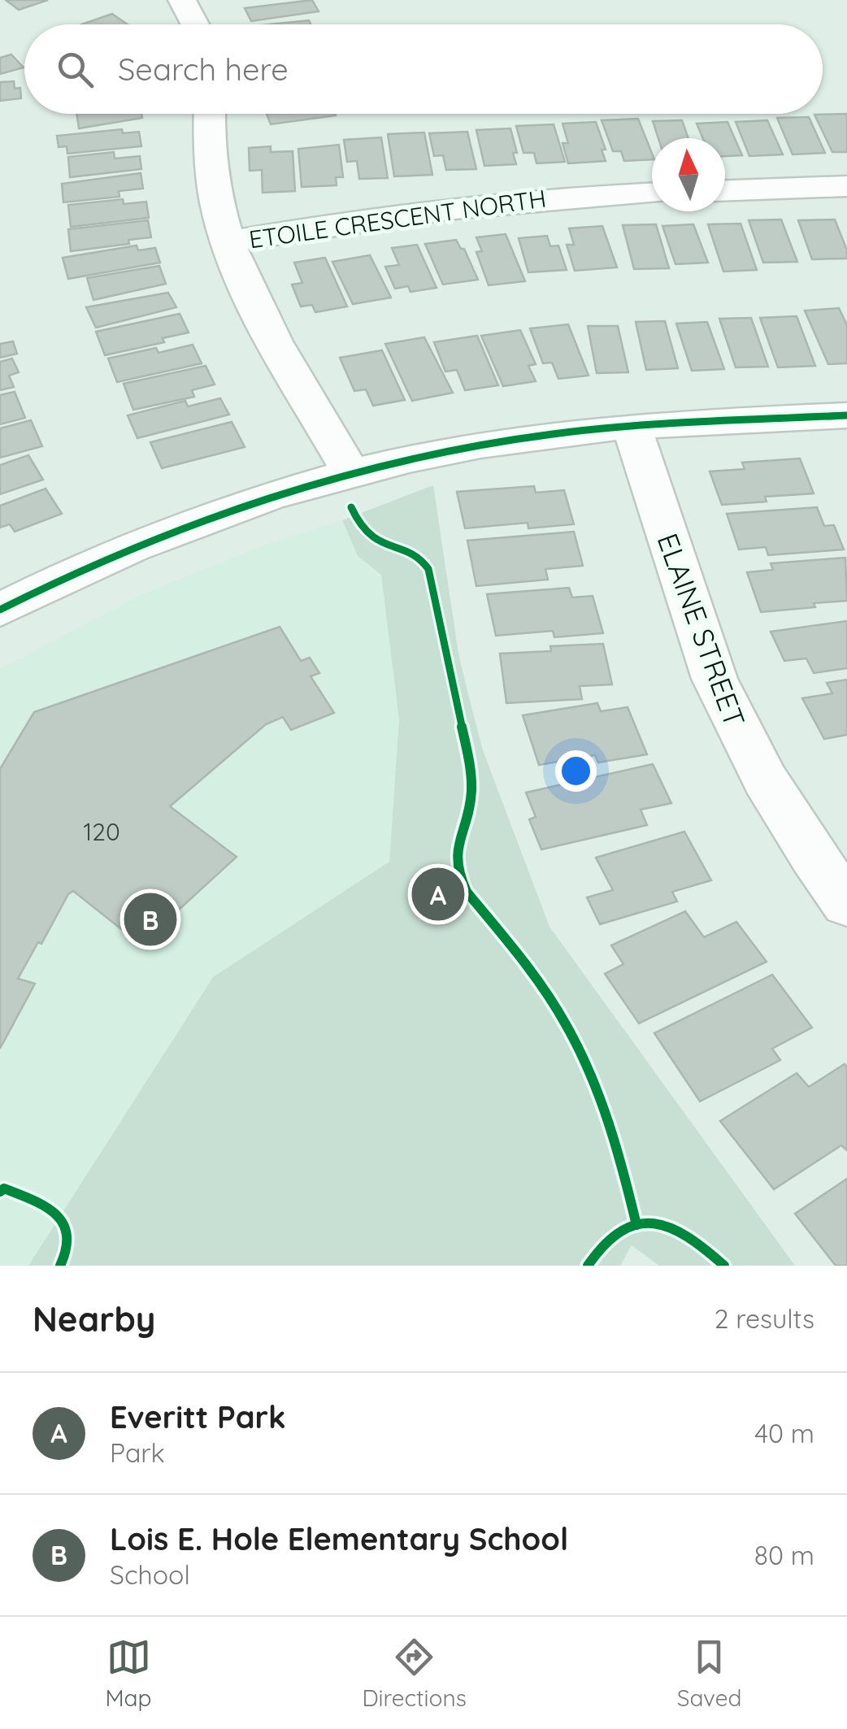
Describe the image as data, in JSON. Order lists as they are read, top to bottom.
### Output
{
  "streets": {
    "street": ["ETOILE CRESCENT NORTH", "ELAINE STREET"]
  },
  "house_numbers": ["120"],
  "north": "top",
  "page": {
    "search": "Search here",
    "pins": ["A", "B"],
    "heading": ["Nearby", "2 results"],
    "list": [
      {
        "mark": "A",
        "name": "Everitt Park",
        "note": "Park",
        "value": "40 m"
      },
      {
        "mark": "B",
        "name": "Lois E. Hole Elementary School",
        "note": "School",
        "value": "80 m"
      }
    ],
    "nav": ["Map", "Directions", "Saved"]
  }
}
